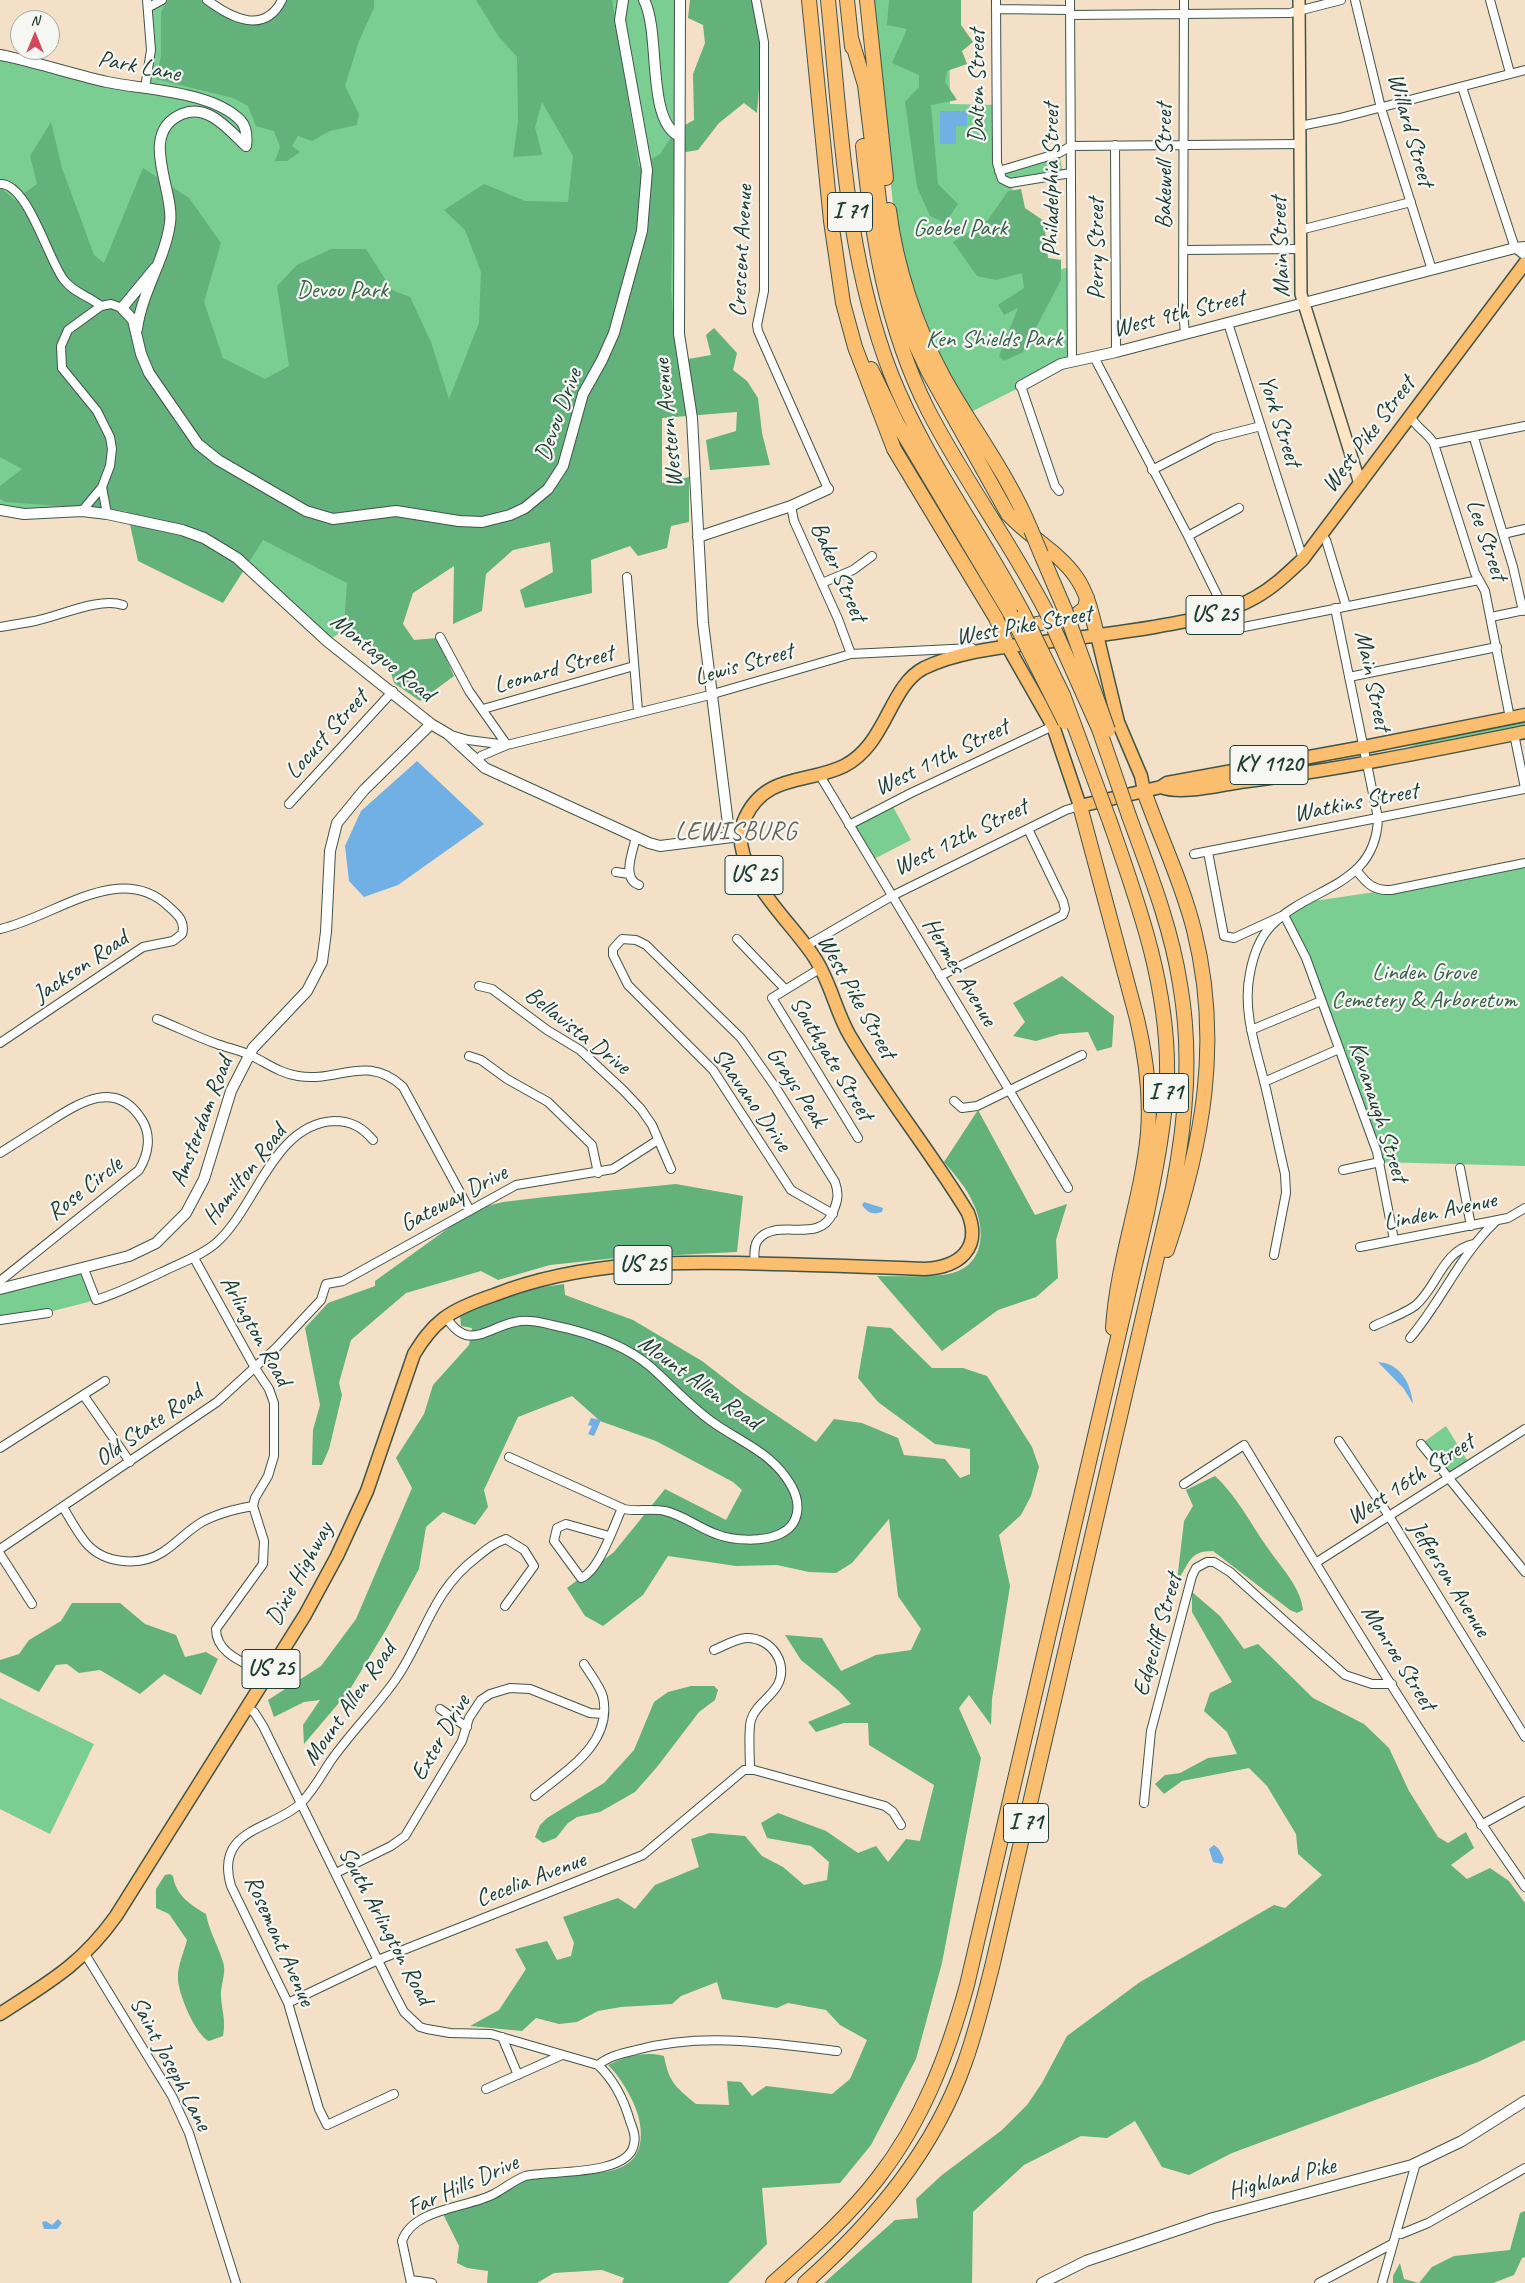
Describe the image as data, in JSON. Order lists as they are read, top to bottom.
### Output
{
  "streets": {
    "highway": ["I 71"],
    "main road": [
      "Main Street",
      "West Pike Street",
      "US 25",
      "KY 1120",
      "West 12th Street",
      "Dixie Highway"
    ],
    "street": [
      "Park Lane",
      "Dalton Street",
      "Willard Street",
      "Bakewell Street",
      "Philadelphia Street",
      "Perry Street",
      "Crescent Avenue",
      "West 9th Street",
      "Devou Drive",
      "York Street",
      "Western Avenue",
      "Lee Street",
      "Baker Street",
      "Montague Road",
      "Lewis Street",
      "Leonard Street",
      "Locust Street",
      "West 11th Street",
      "Watkins Street",
      "Jackson Road",
      "Hermes Avenue",
      "Bellavista Drive",
      "Southgate Street",
      "Grays Peak",
      "Shavano Drive",
      "Kavanaugh Street",
      "Amsterdam Road",
      "Hamilton Road",
      "Rose Circle",
      "Gateway Drive",
      "Linden Avenue",
      "Arlington Road",
      "Mount Allen Road",
      "Old State Road",
      "West 16th Street",
      "Jefferson Avenue",
      "Edgecliff Street",
      "Monroe Street",
      "Exter Drive",
      "Cecelia Avenue",
      "South Arlington Road",
      "Rosemont Avenue",
      "Saint Joseph Lane",
      "Highland Pike",
      "Far Hills Drive"
    ]
  },
  "crossings": [
    ["Park Lane", "Devou Drive"],
    ["Dalton Street", "Philadelphia Street"],
    ["Willard Street", "West 9th Street"],
    ["Bakewell Street", "West 9th Street"],
    ["Philadelphia Street", "West 9th Street"],
    ["Main Street", "West 9th Street"],
    ["Main Street", "West Pike Street"],
    ["Main Street", "KY 1120"],
    ["Main Street", "Watkins Street"],
    ["Perry Street", "West 9th Street"],
    ["West 9th Street", "York Street"],
    ["York Street", "West Pike Street"],
    ["Western Avenue", "West Pike Street"],
    ["Western Avenue", "Montague Road"],
    ["Western Avenue", "Lewis Street"],
    ["West Pike Street", "Lee Street"],
    ["West Pike Street", "Montague Road"],
    ["West Pike Street", "Lewis Street"],
    ["West Pike Street", "West 12th Street"],
    ["West Pike Street", "Hermes Avenue"],
    ["West Pike Street", "Dixie Highway"],
    ["Lee Street", "KY 1120"],
    ["Baker Street", "Lewis Street"],
    ["Montague Road", "Lewis Street"],
    ["Montague Road", "Locust Street"],
    ["Montague Road", "Amsterdam Road"],
    ["West 11th Street", "Hermes Avenue"],
    ["KY 1120", "West 12th Street"],
    ["West 12th Street", "Hermes Avenue"],
    ["Bellavista Drive", "Gateway Drive"],
    ["Grays Peak", "Shavano Drive"],
    ["Kavanaugh Street", "Linden Avenue"],
    ["Amsterdam Road", "Hamilton Road"],
    ["Hamilton Road", "Arlington Road"],
    ["Gateway Drive", "Old State Road"],
    ["Arlington Road", "Old State Road"],
    ["Mount Allen Road", "Dixie Highway"],
    ["Mount Allen Road", "South Arlington Road"],
    ["Mount Allen Road", "Rosemont Avenue"],
    ["West 16th Street", "Jefferson Avenue"],
    ["West 16th Street", "Monroe Street"],
    ["Dixie Highway", "South Arlington Road"],
    ["Dixie Highway", "Saint Joseph Lane"],
    ["Edgecliff Street", "Monroe Street"],
    ["Exter Drive", "South Arlington Road"],
    ["Cecelia Avenue", "South Arlington Road"],
    ["Cecelia Avenue", "Rosemont Avenue"],
    ["South Arlington Road", "Rosemont Avenue"],
    ["South Arlington Road", "Far Hills Drive"]
  ],
  "districts": ["LEWISBURG"],
  "parks": [
    "Goebel Park",
    "Devou Park",
    "Ken Shields Park",
    "Linden Grove Cemetery & Arboretum"
  ],
  "north": "top"
}
